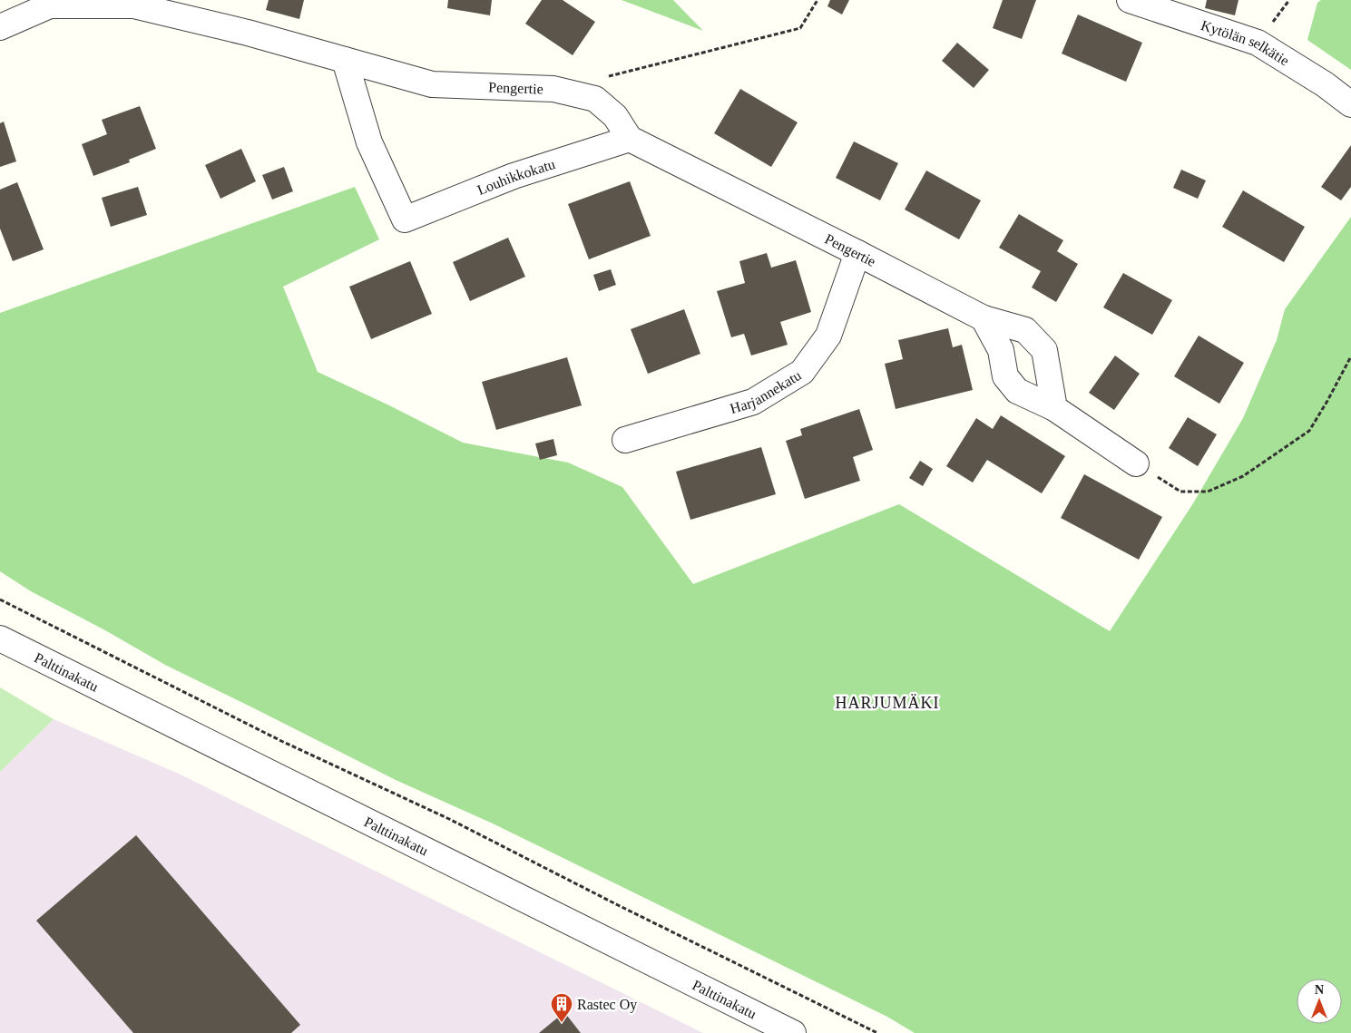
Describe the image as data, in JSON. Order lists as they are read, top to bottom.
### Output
{
  "streets": {
    "street": [
      "Kytölän selkätie",
      "Pengertie",
      "Louhikkokatu",
      "Harjannekatu",
      "Palttinakatu"
    ]
  },
  "crossings": [
    ["Pengertie", "Louhikkokatu"],
    ["Pengertie", "Harjannekatu"]
  ],
  "districts": ["HARJUMÄKI"],
  "places": {
    "building": ["Rastec Oy"]
  },
  "north": "top"
}
